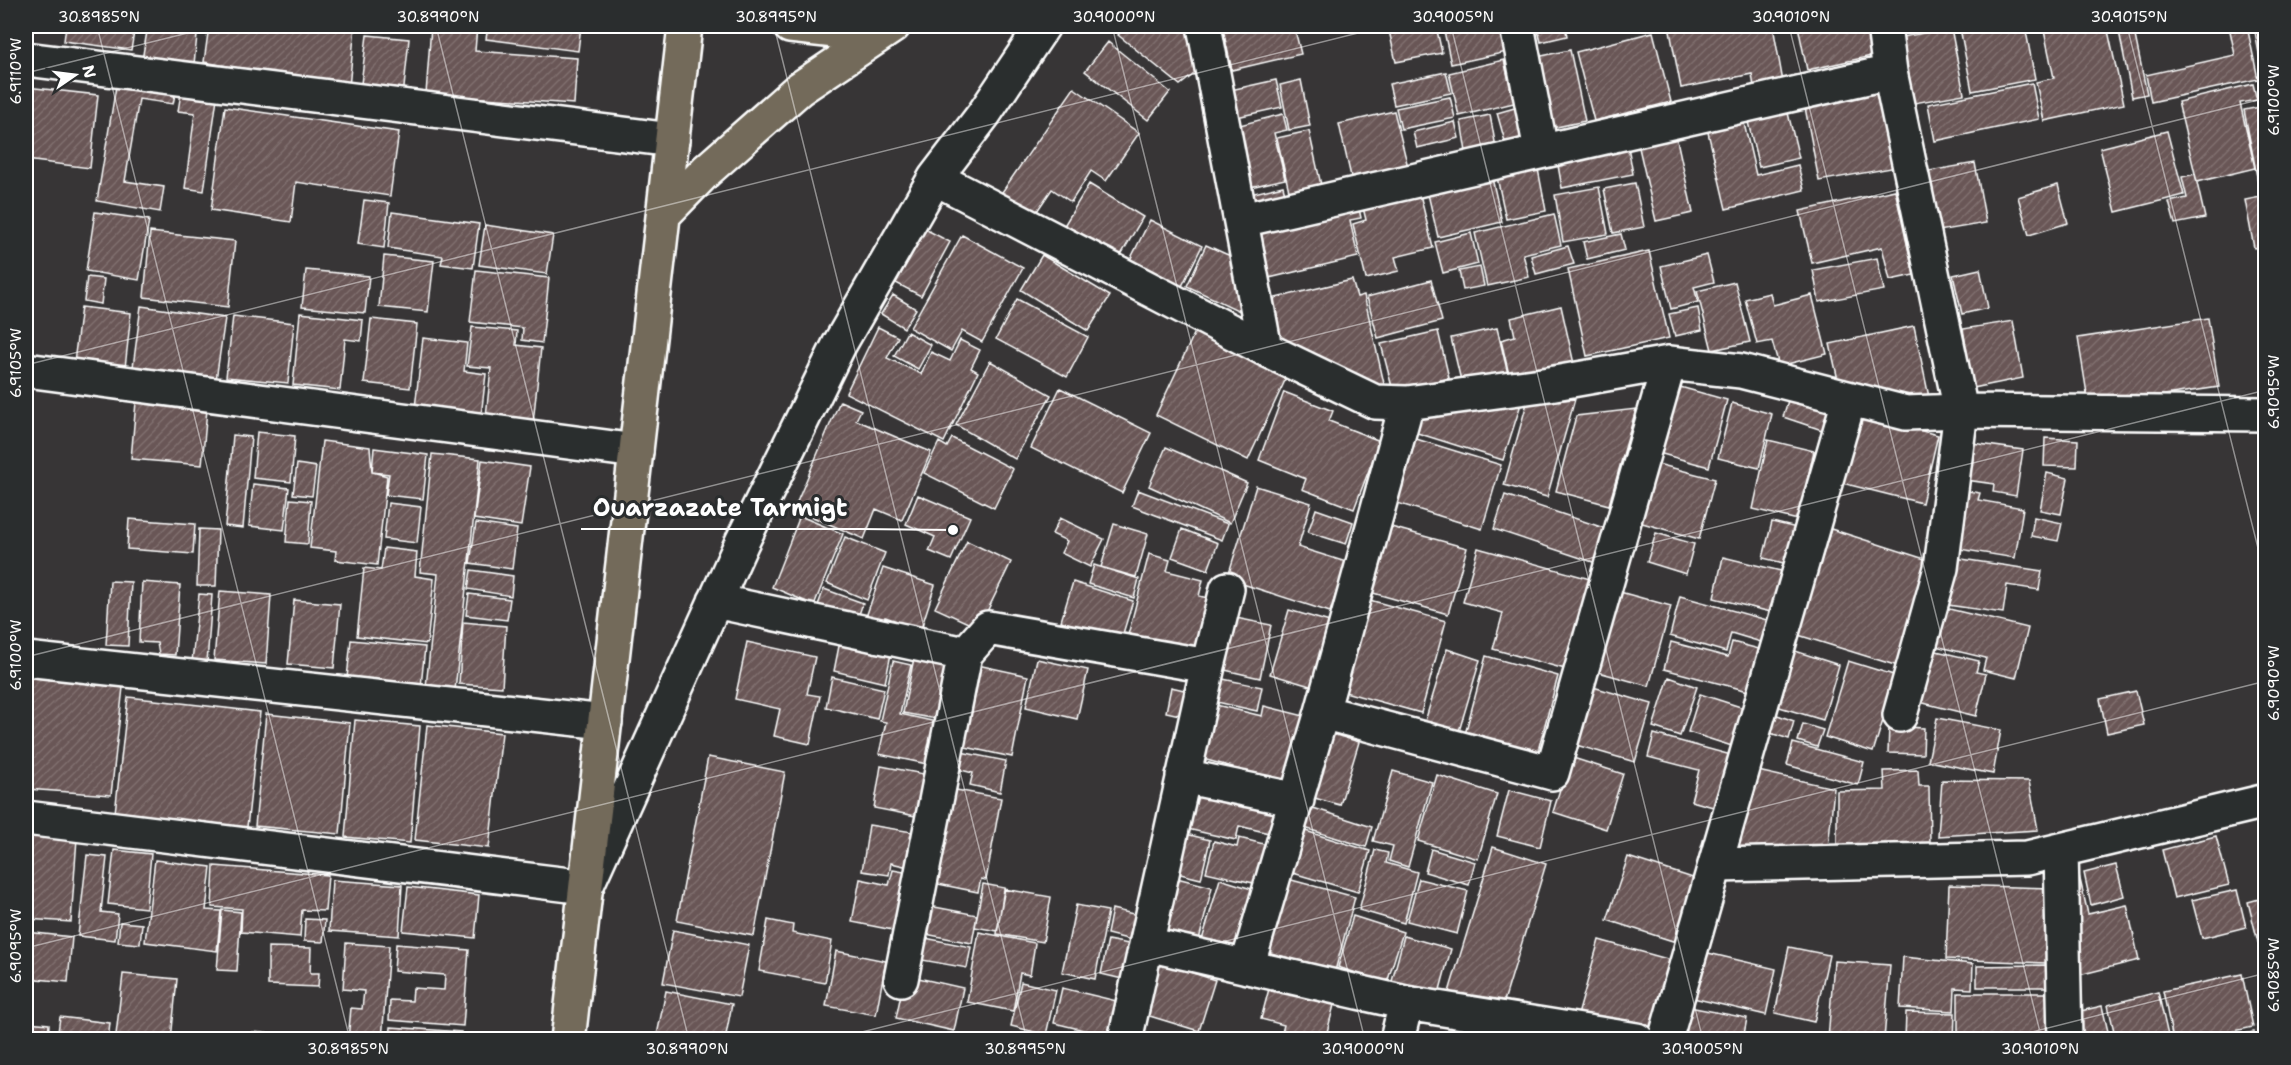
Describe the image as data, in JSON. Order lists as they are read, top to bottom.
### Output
{
  "places": ["Ouarzazate Tarmigt"],
  "north": "right",
  "coordinates": [
    "30.8985°N",
    "30.8990°N",
    "30.8995°N",
    "30.9000°N",
    "30.9005°N",
    "30.9010°N",
    "30.9015°N",
    "6.9110°W",
    "6.9100°W",
    "6.9105°W",
    "6.9095°W",
    "6.9090°W",
    "6.9085°W"
  ]
}
